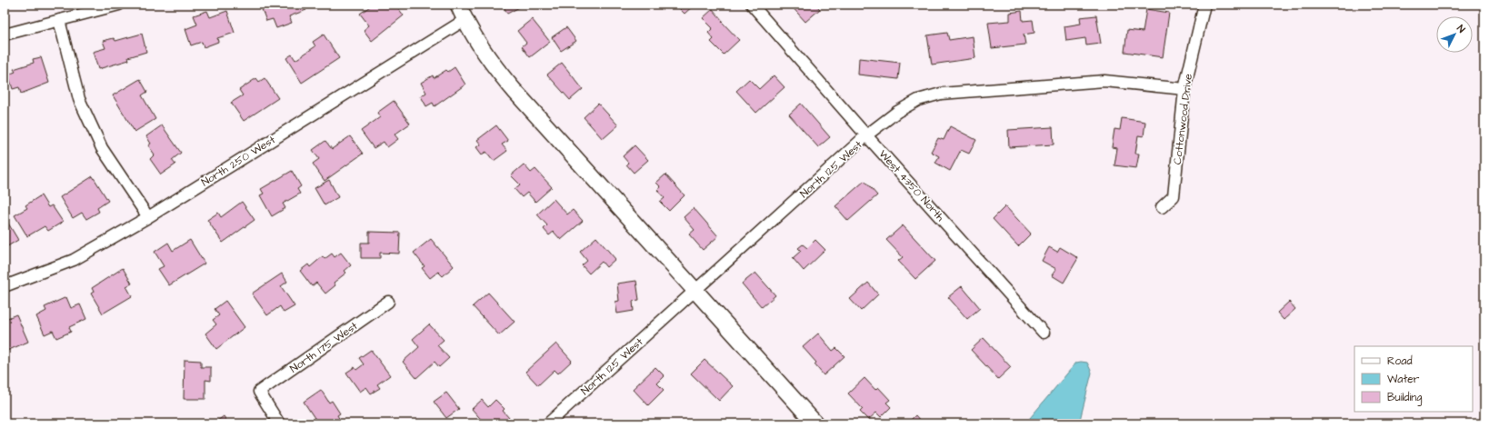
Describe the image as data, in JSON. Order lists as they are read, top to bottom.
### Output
{
  "streets": {
    "street": [
      "Cottonwood Drive",
      "North 250 West",
      "North 125 West",
      "West 4350 North",
      "North 175 West"
    ]
  },
  "crossings": [
    ["Cottonwood Drive", "North 125 West"],
    ["North 125 West", "West 4350 North"]
  ],
  "legend": ["Road", "Water", "Building"],
  "north": "top right"
}
